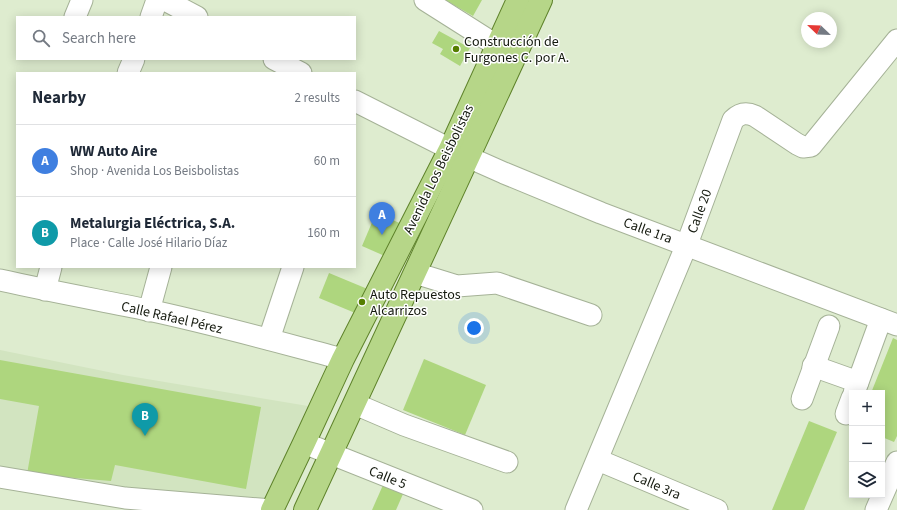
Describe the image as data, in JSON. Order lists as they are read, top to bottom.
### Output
{
  "streets": {
    "main road": ["Avenida Los Beisbolistas"],
    "street": [
      "Calle 20",
      "Calle 1ra",
      "Calle Rafael Pérez",
      "Calle 5",
      "Calle 3ra"
    ]
  },
  "crossings": [
    ["Avenida Los Beisbolistas", "Calle 1ra"],
    ["Avenida Los Beisbolistas", "Calle Rafael Pérez"],
    ["Avenida Los Beisbolistas", "Calle 5"],
    ["Calle 20", "Calle 1ra"],
    ["Calle 20", "Calle 3ra"]
  ],
  "places": ["Construcción de Furgones C. por A.", "Auto Repuestos Alcarrizos"],
  "north": "top left",
  "page": {
    "search": "Search here",
    "heading": ["Nearby", "2 results"],
    "list": [
      {
        "mark": "A",
        "name": "WW Auto Aire",
        "note": "Shop · Avenida Los Beisbolistas",
        "value": "60 m"
      },
      {
        "mark": "B",
        "name": "Metalurgia Eléctrica, S.A.",
        "note": "Place · Calle José Hilario Díaz",
        "value": "160 m"
      }
    ],
    "pins": ["A", "B"],
    "map_buttons": ["+", "−"]
  }
}
